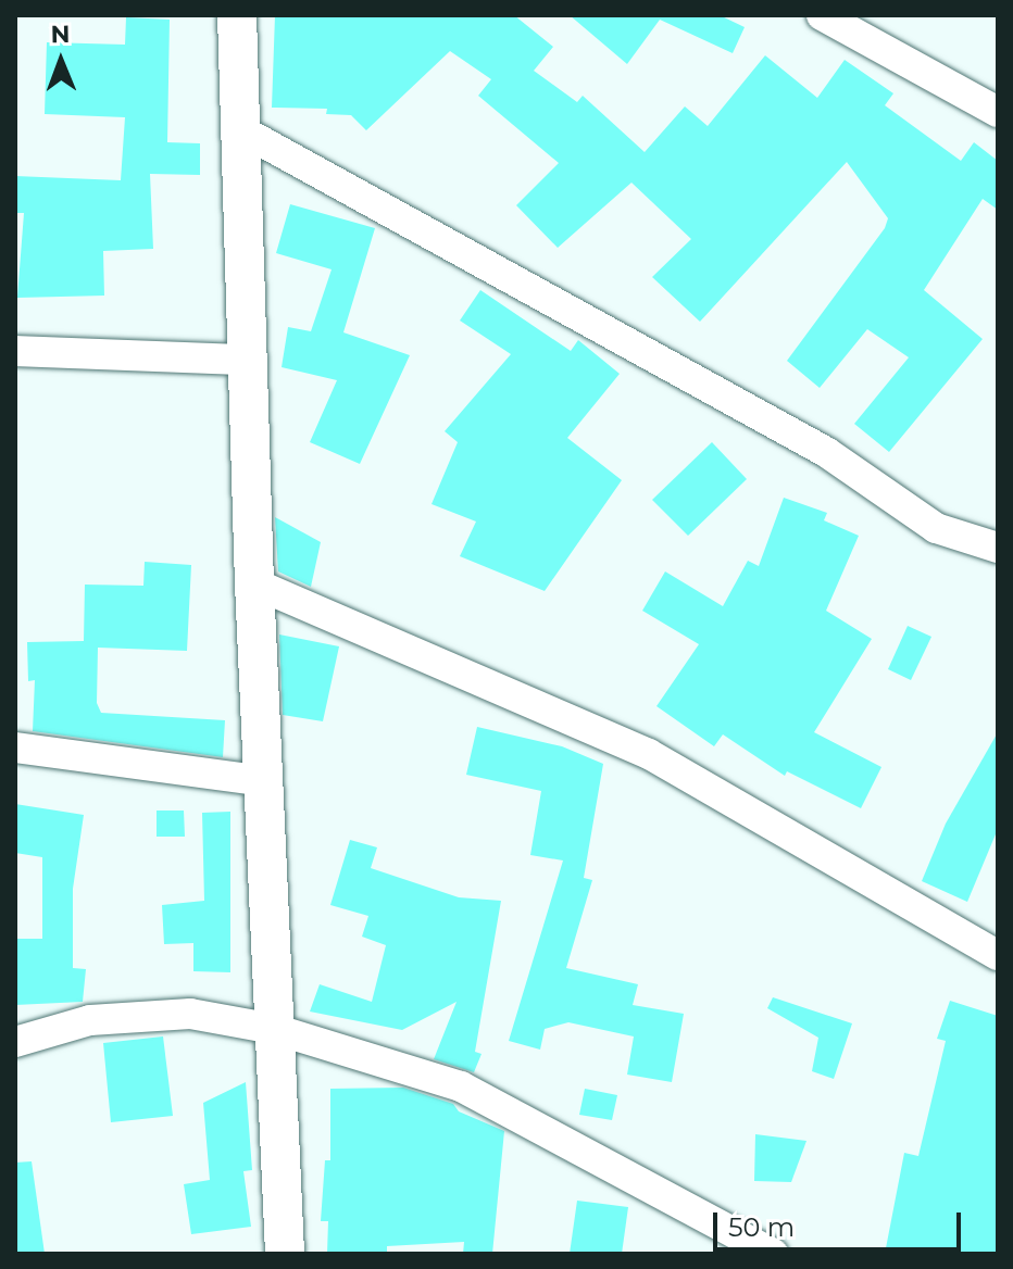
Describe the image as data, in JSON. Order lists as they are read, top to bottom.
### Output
{
  "scale_bar": "50 m",
  "north": "top"
}
